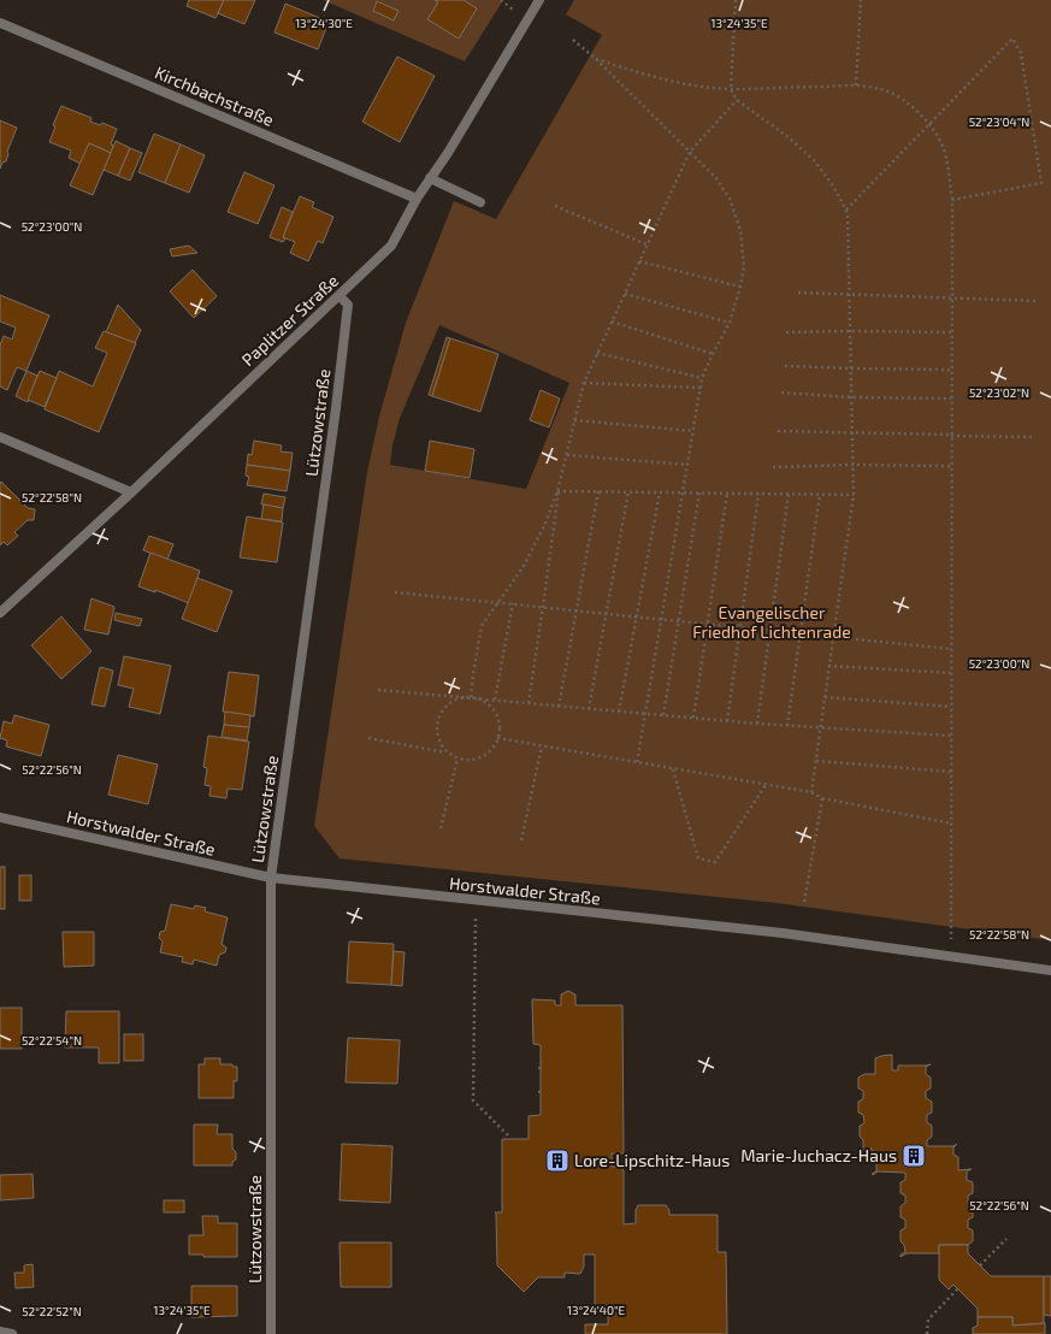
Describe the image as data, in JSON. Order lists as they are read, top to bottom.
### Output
{
  "streets": {
    "street": [
      "Kirchbachstraße",
      "Paplitzer Straße",
      "Lützowstraße",
      "Horstwalder Straße"
    ]
  },
  "crossings": [
    ["Kirchbachstraße", "Paplitzer Straße"],
    ["Paplitzer Straße", "Lützowstraße"],
    ["Lützowstraße", "Horstwalder Straße"]
  ],
  "parks": ["Evangelischer Friedhof Lichtenrade"],
  "places": {
    "building": ["Marie-Juchacz-Haus", "Lore-Lipschitz-Haus"]
  },
  "coordinates": [
    "13°24'30\"E",
    "13°24'35\"E",
    "52°23'04\"N",
    "52°23'00\"N",
    "52°23'02\"N",
    "52°22'58\"N",
    "52°22'56\"N",
    "52°22'54\"N",
    "13°24'40\"E",
    "52°22'52\"N"
  ]
}
